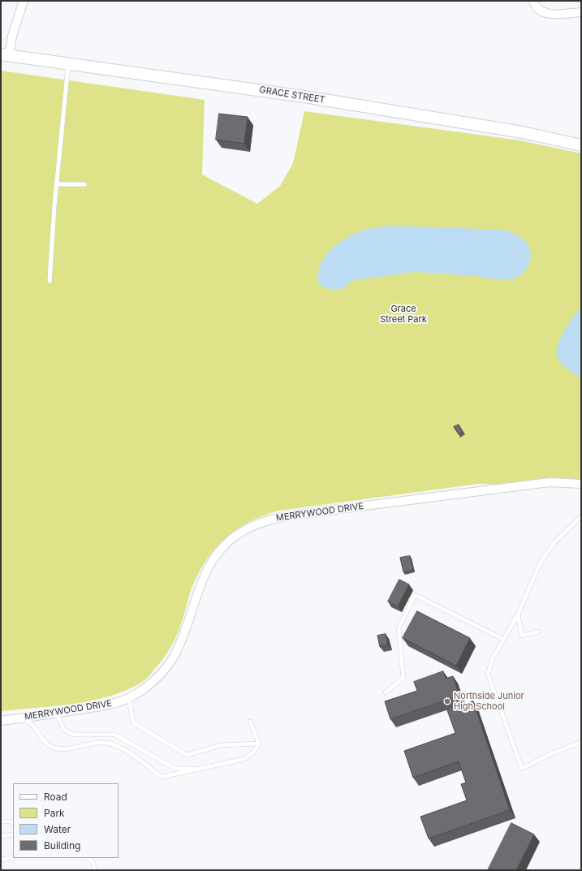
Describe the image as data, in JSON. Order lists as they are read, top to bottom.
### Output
{
  "streets": {
    "main road": ["GRACE STREET"],
    "street": ["MERRYWOOD DRIVE"]
  },
  "parks": ["Grace Street Park"],
  "places": ["Northside Junior High School"],
  "legend": [
    "Road",
    "Park",
    "Water",
    "Building"
  ]
}
